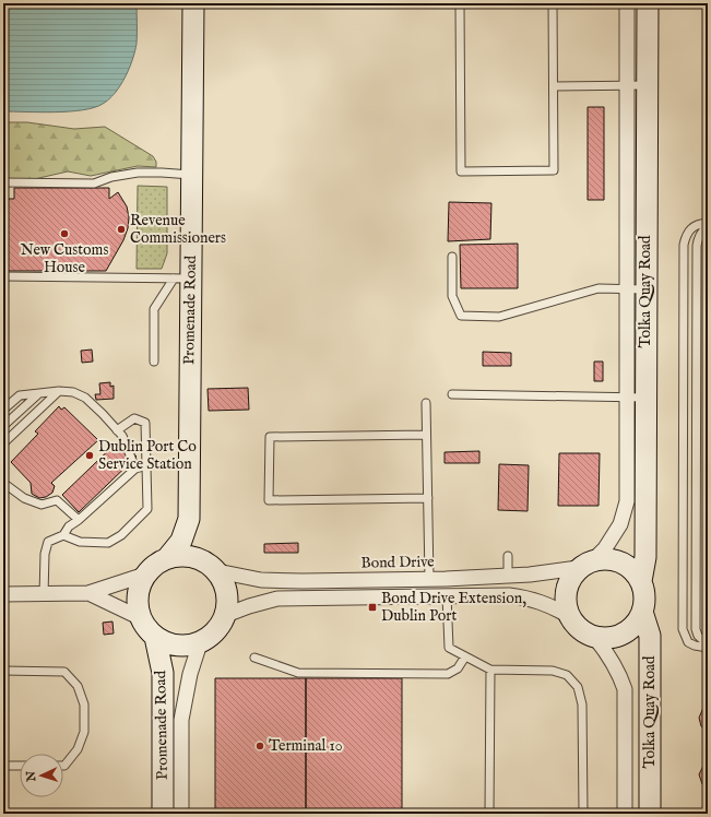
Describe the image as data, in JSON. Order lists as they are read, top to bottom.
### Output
{
  "streets": {
    "street": ["Tolka Quay Road", "Promenade Road", "Bond Drive"]
  },
  "crossings": [
    ["Tolka Quay Road", "Bond Drive"],
    ["Promenade Road", "Bond Drive"]
  ],
  "places": {
    "other": [
      "Revenue Commissioners",
      "New Customs House",
      "Dublin Port Co Service Station",
      "Terminal 10"
    ],
    "transit": ["Bond Drive Extension, Dublin Port"]
  },
  "north": "left"
}
